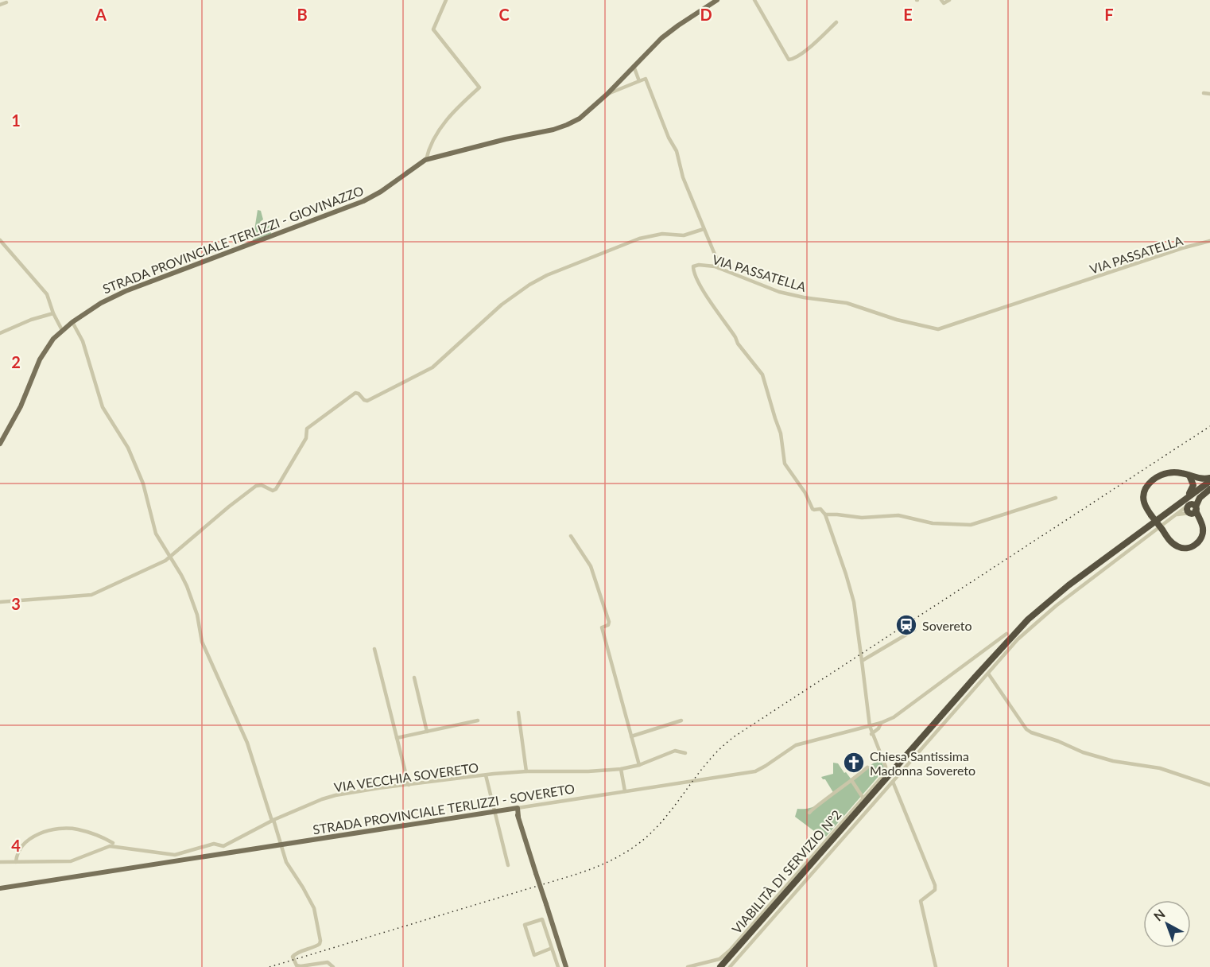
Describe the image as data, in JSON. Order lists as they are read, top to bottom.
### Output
{
  "streets": {
    "main road": ["STRADA PROVINCIALE TERLIZZI - GIOVINAZZO", "STRADA PROVINCIALE TERLIZZI - SOVERETO"],
    "street": ["VIA PASSATELLA", "VIA VECCHIA SOVERETO", "VIABILITÀ DI SERVIZIO N°2"]
  },
  "places": {
    "station": ["Sovereto"],
    "church": ["Chiesa Santissima Madonna Sovereto"]
  },
  "north": "top left",
  "grid": {
    "columns": [
      "A",
      "B",
      "C",
      "D",
      "E",
      "F"
    ],
    "rows": [
      "1",
      "2",
      "3",
      "4"
    ]
  }
}
